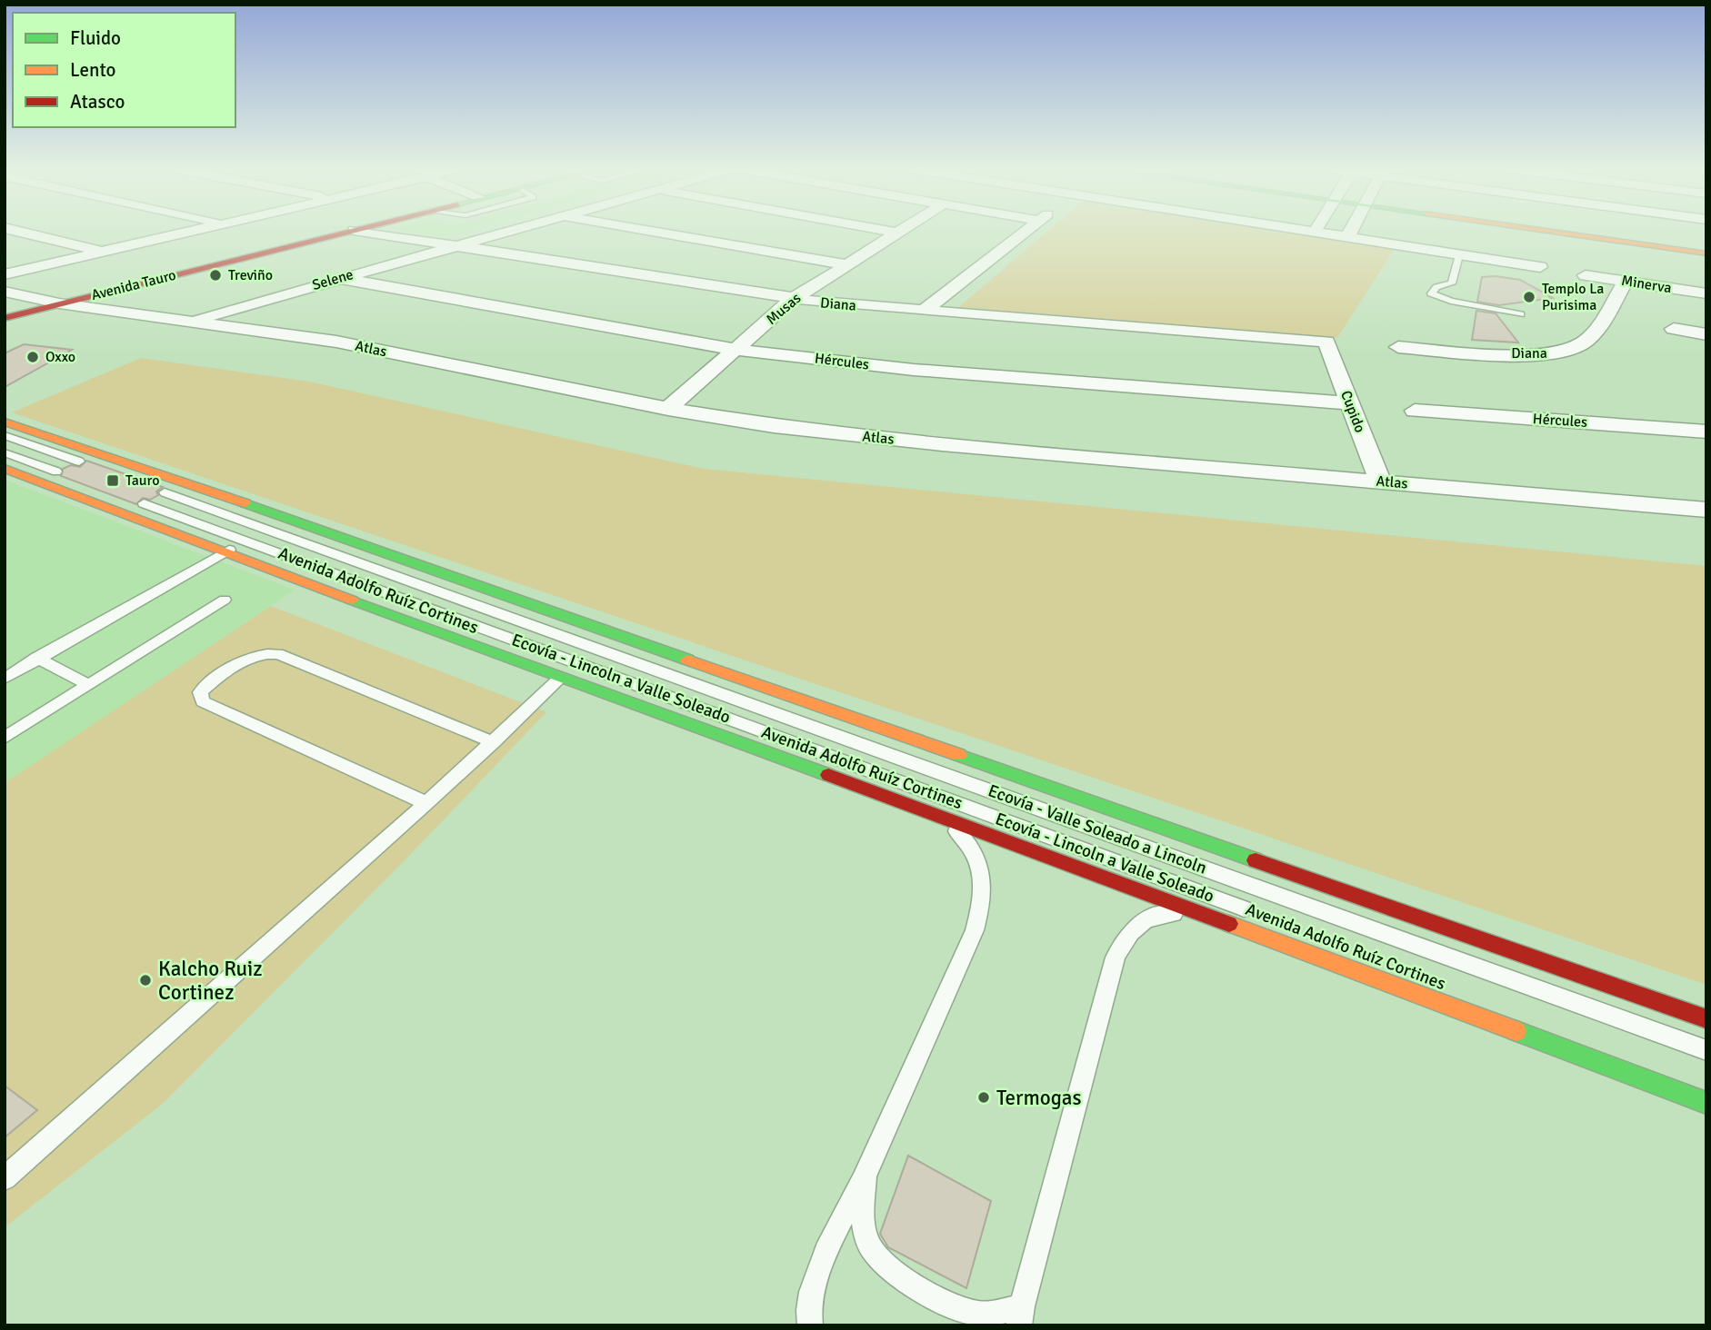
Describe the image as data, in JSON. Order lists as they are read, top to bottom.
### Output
{
  "streets": {
    "main road": ["Avenida Tauro", "Avenida Adolfo Ruíz Cortines"],
    "street": [
      "Selene",
      "Minerva",
      "Diana",
      "Musas",
      "Atlas",
      "Hércules",
      "Cupido"
    ],
    "lane": ["Ecovía - Lincoln a Valle Soleado", "Ecovía - Valle Soleado a Lincoln"]
  },
  "crossings": [
    ["Selene", "Diana"],
    ["Selene", "Atlas"],
    ["Selene", "Hércules"],
    ["Minerva", "Diana"],
    ["Avenida Tauro", "Atlas"],
    ["Diana", "Musas"],
    ["Diana", "Cupido"],
    ["Musas", "Atlas"],
    ["Musas", "Hércules"],
    ["Atlas", "Cupido"],
    ["Hércules", "Cupido"]
  ],
  "places": {
    "other": [
      "Treviño",
      "Templo La Purisima",
      "Oxxo",
      "Kalcho Ruiz Cortinez",
      "Termogas"
    ],
    "transit": ["Tauro"]
  },
  "legend": ["Fluido", "Lento", "Atasco"]
}
